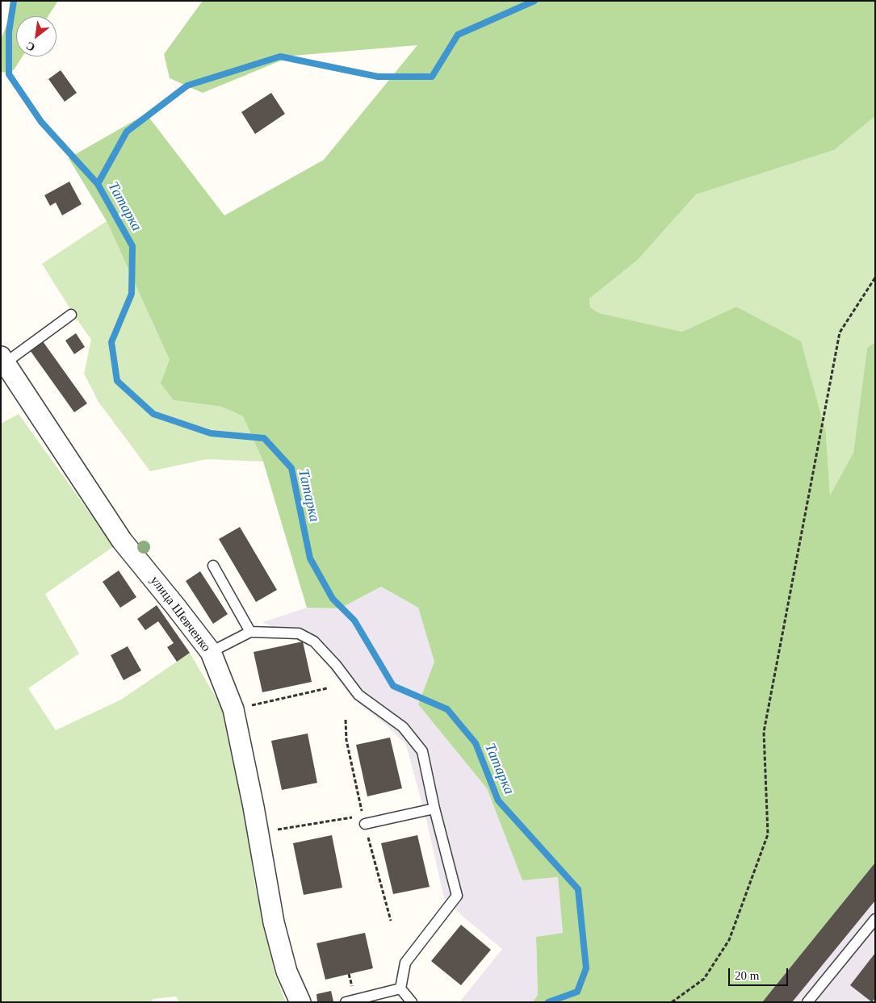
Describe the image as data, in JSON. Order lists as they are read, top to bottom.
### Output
{
  "streets": {
    "street": ["улица Шевченко"]
  },
  "water": ["Татарка"],
  "scale_bar": "20 m",
  "north": "bottom left"
}
